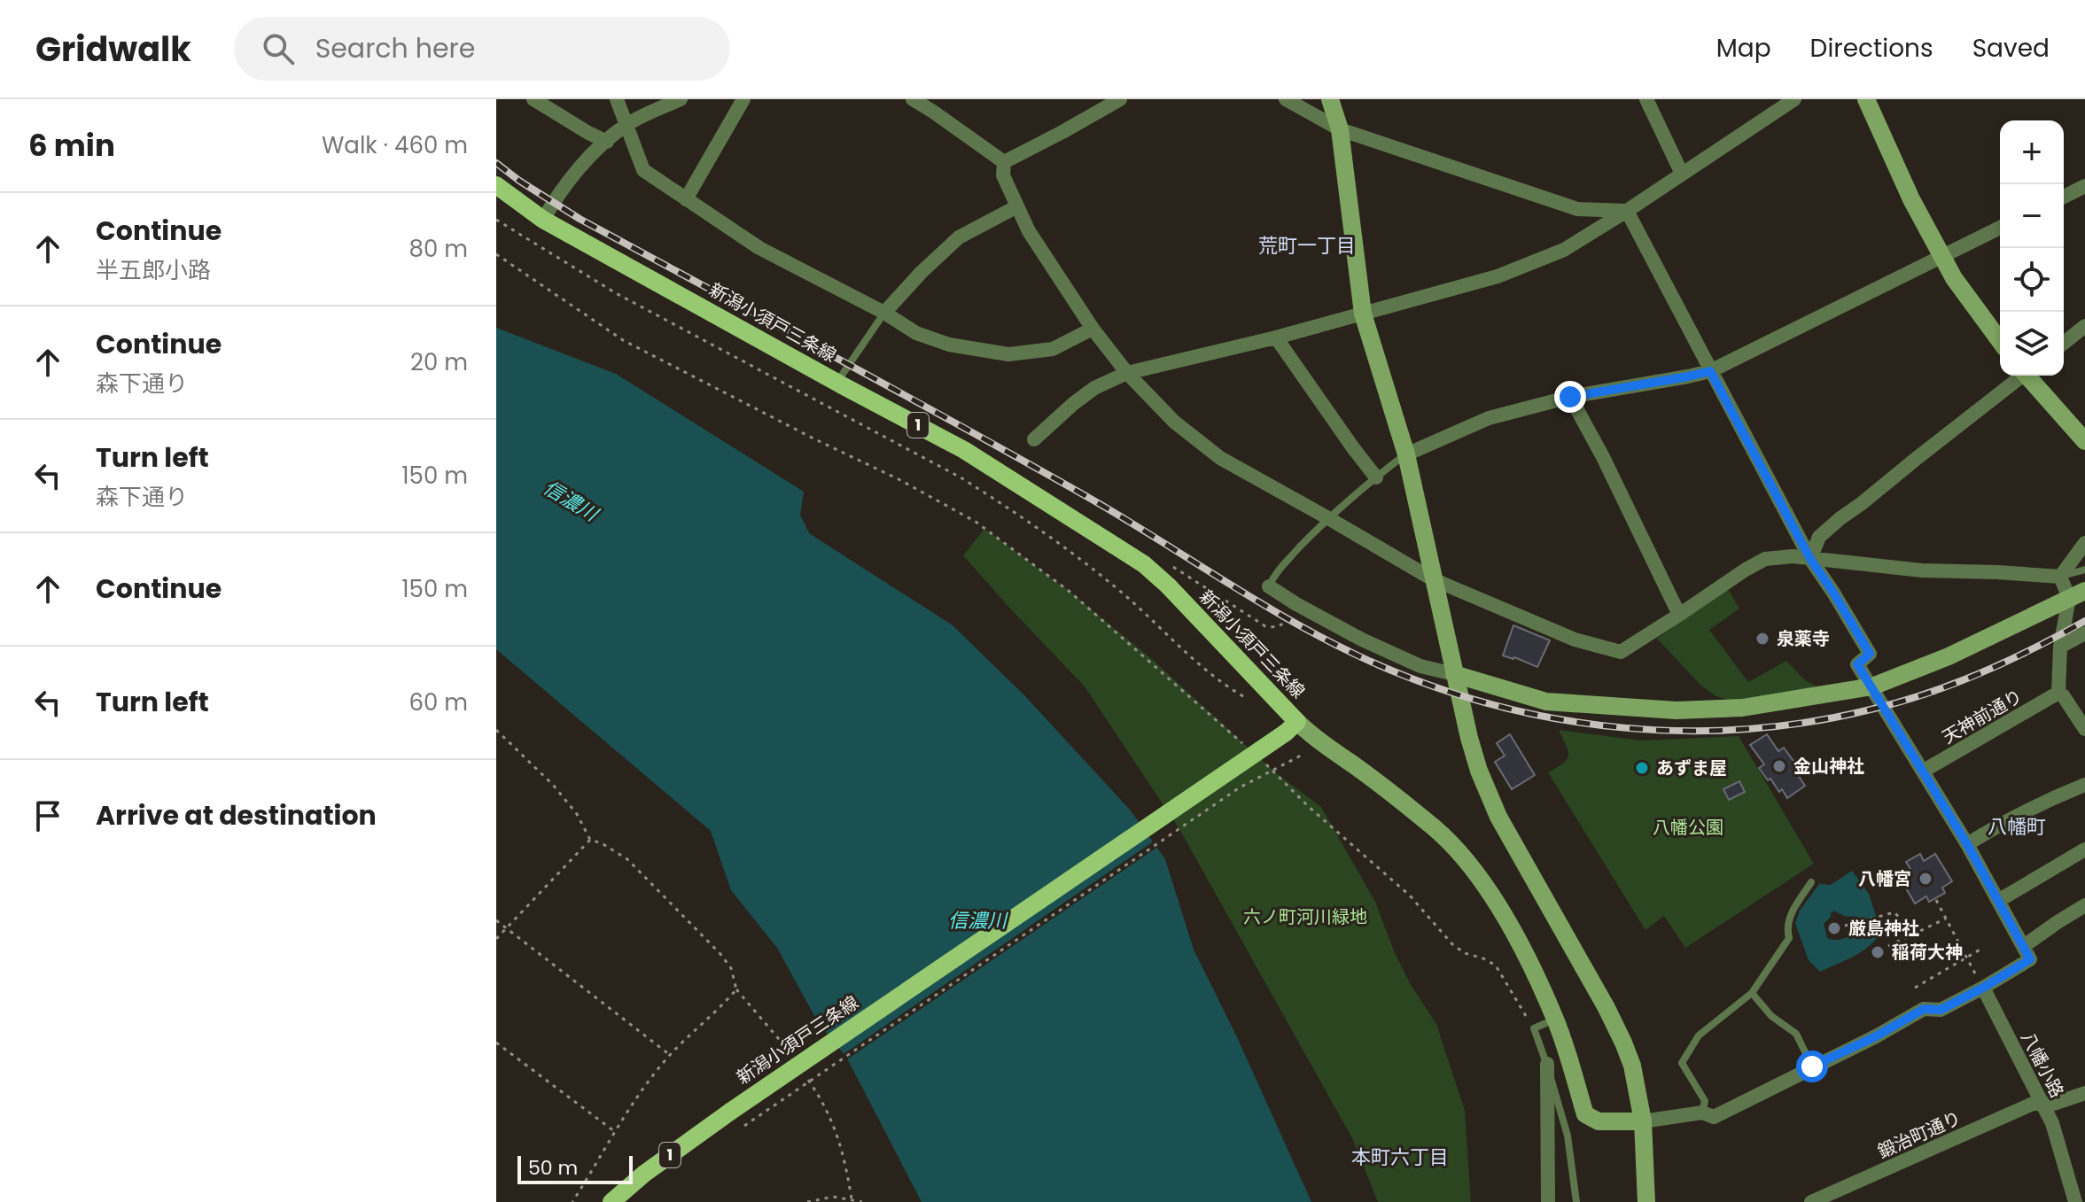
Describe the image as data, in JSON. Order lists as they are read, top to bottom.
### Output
{
  "streets": {
    "main road": ["新潟小須戸三条線", "1"],
    "street": ["天神前通り", "八幡小路", "鍛治町通り"]
  },
  "crossings": [
    ["八幡小路", "鍛治町通り"]
  ],
  "districts": ["荒町一丁目", "八幡町", "本町六丁目"],
  "water": ["信濃川"],
  "parks": ["八幡公園", "六ノ町河川緑地"],
  "places": [
    "泉薬寺",
    "金山神社",
    "あずま屋",
    "八幡宮",
    "厳島神社",
    "稲荷大神"
  ],
  "scale_bar": "50 m",
  "page": {
    "header": "Gridwalk",
    "search": "Search here",
    "nav": ["Map", "Directions", "Saved"],
    "heading": ["6 min", "Walk · 460 m"],
    "map_buttons": ["+", "−"],
    "list": [
      ["Continue", "半五郎小路", "80 m"],
      ["Continue", "森下通り", "20 m"],
      ["Turn left", "森下通り", "150 m"],
      ["Continue", "150 m"],
      ["Turn left", "60 m"],
      "Arrive at destination"
    ],
    "scale": "50 m"
  }
}
